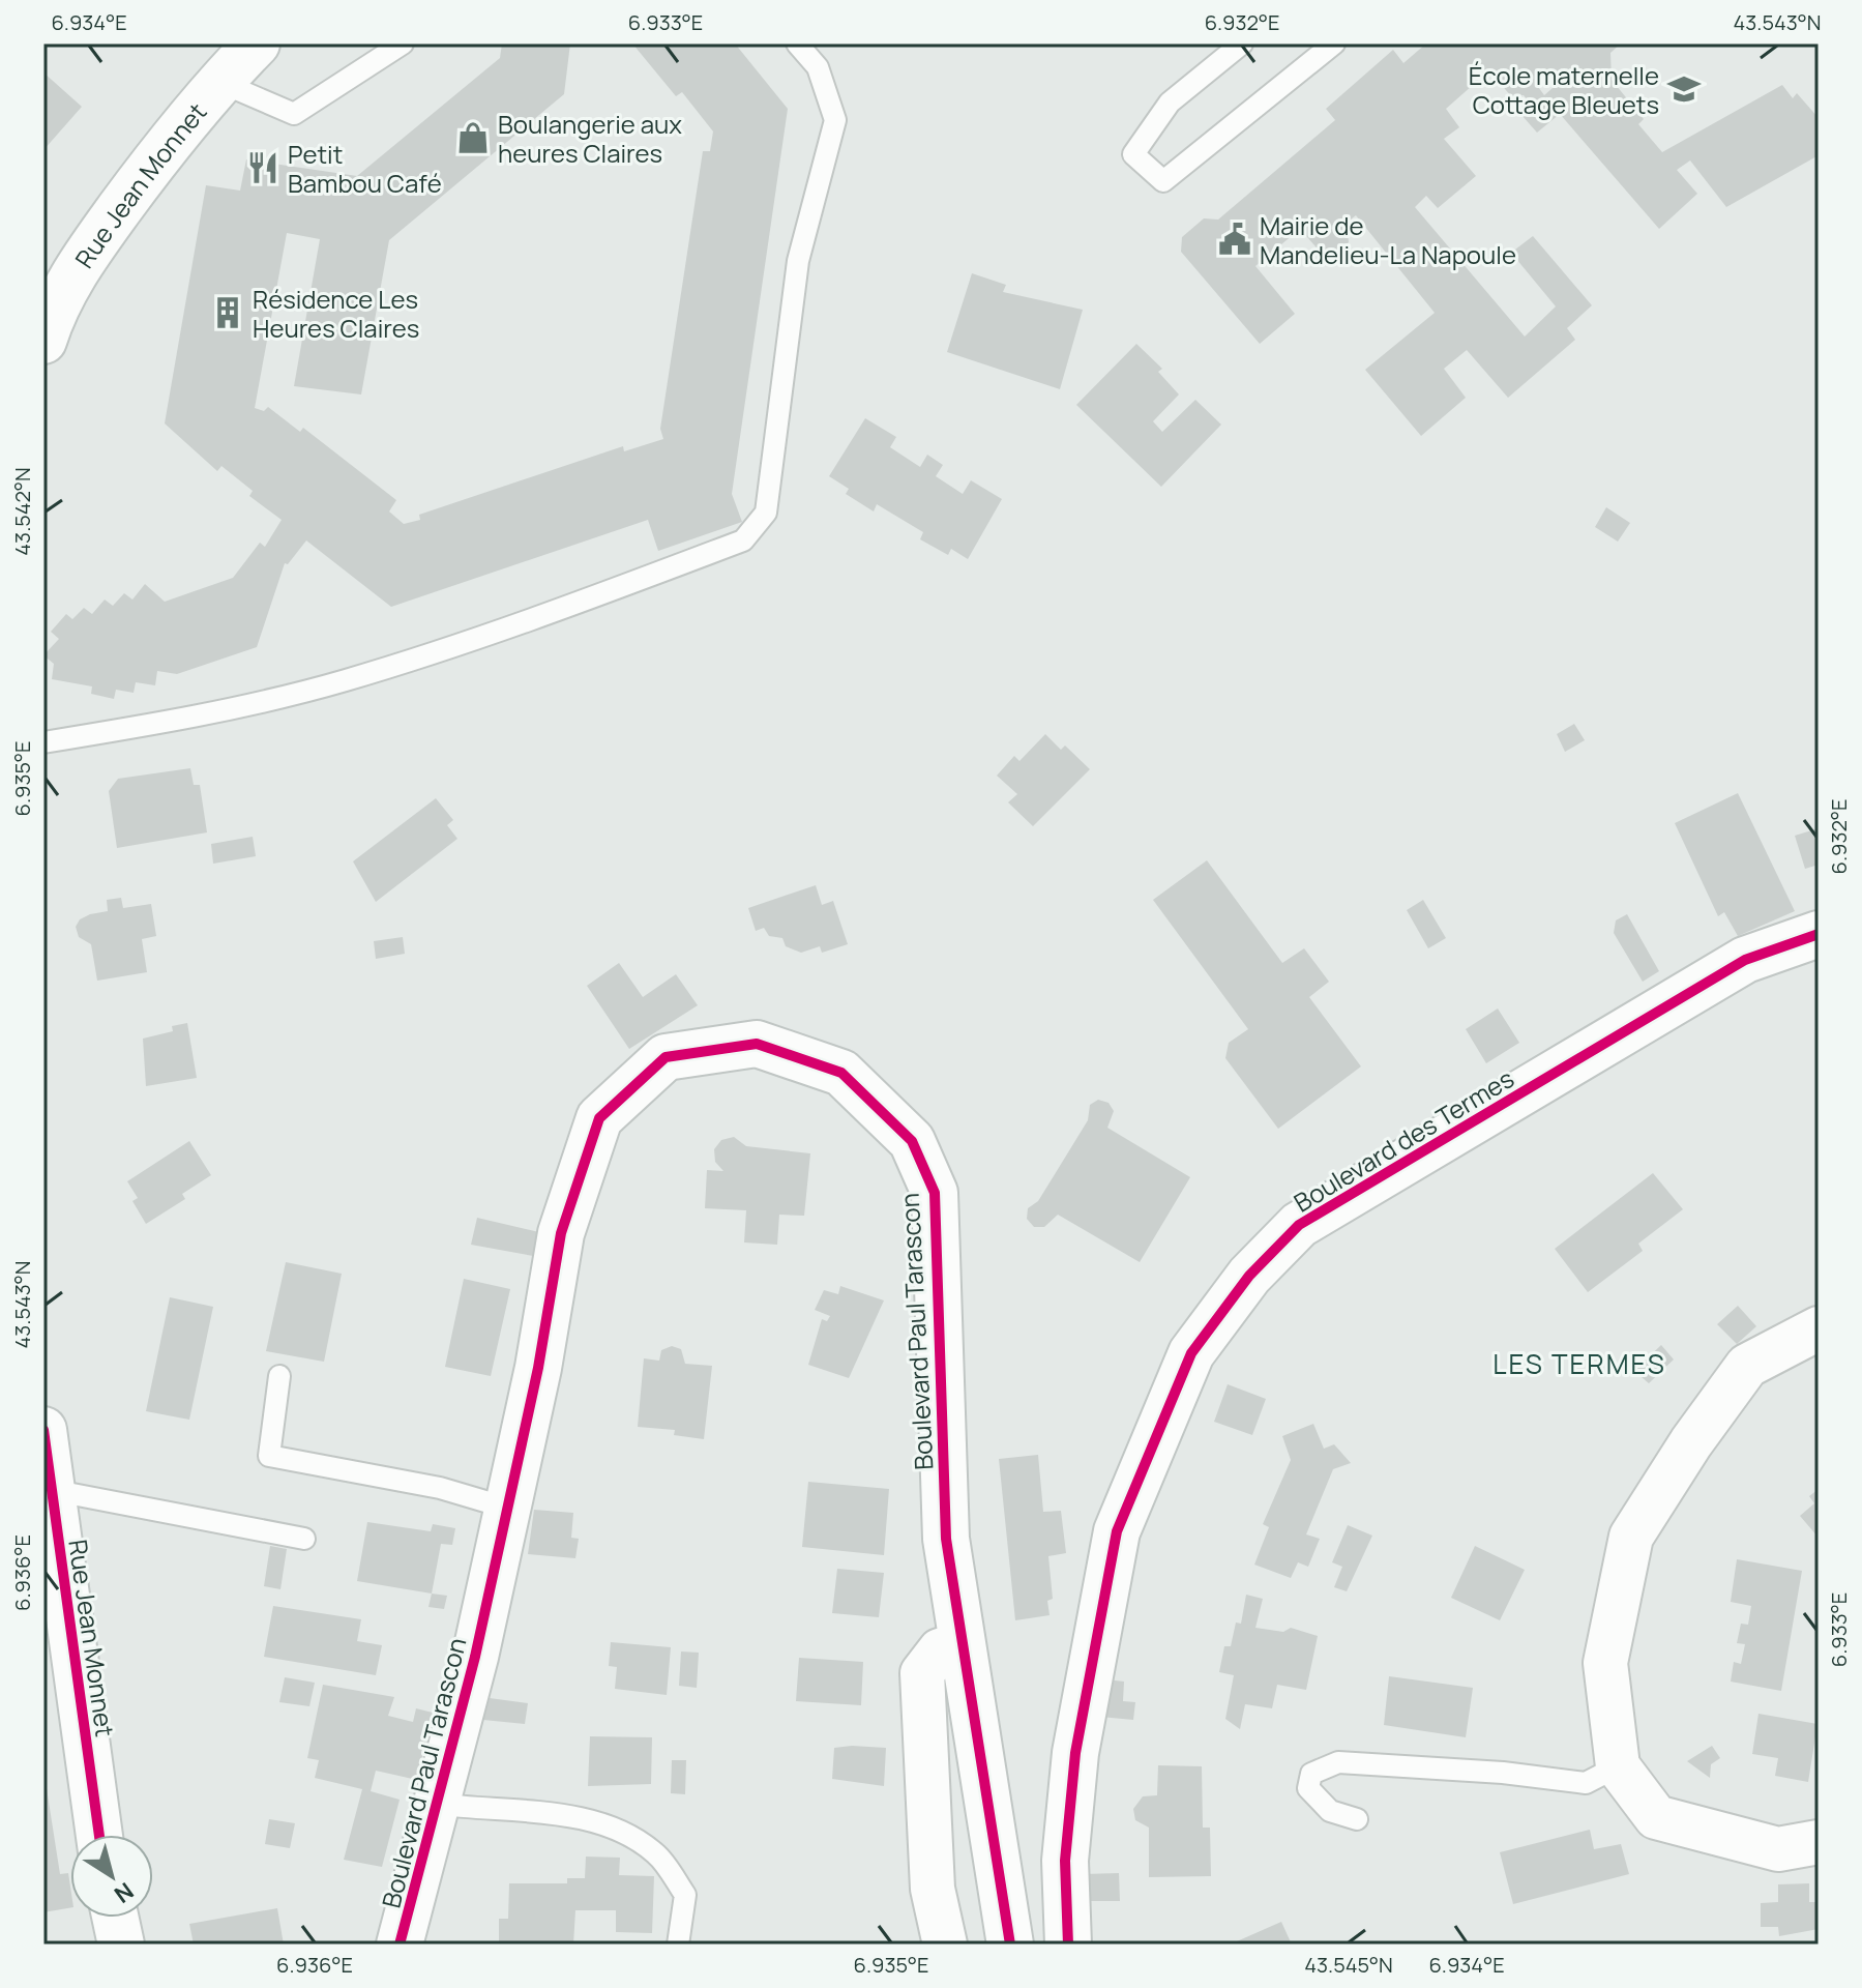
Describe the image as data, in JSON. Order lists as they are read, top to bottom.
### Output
{
  "streets": {
    "street": ["Rue Jean Monnet", "Boulevard des Termes", "Boulevard Paul Tarascon"]
  },
  "districts": ["LES TERMES"],
  "places": {
    "school or university": ["École maternelle Cottage Bleuets"],
    "shop": ["Boulangerie aux heures Claires"],
    "restaurant": ["Petit Bambou Café"],
    "public building": ["Mairie de Mandelieu-La Napoule"],
    "building": ["Résidence Les Heures Claires"]
  },
  "north": "bottom right",
  "coordinates": [
    "6.934°E",
    "6.933°E",
    "6.932°E",
    "43.543°N",
    "43.542°N",
    "6.935°E",
    "6.936°E",
    "43.545°N"
  ]
}
